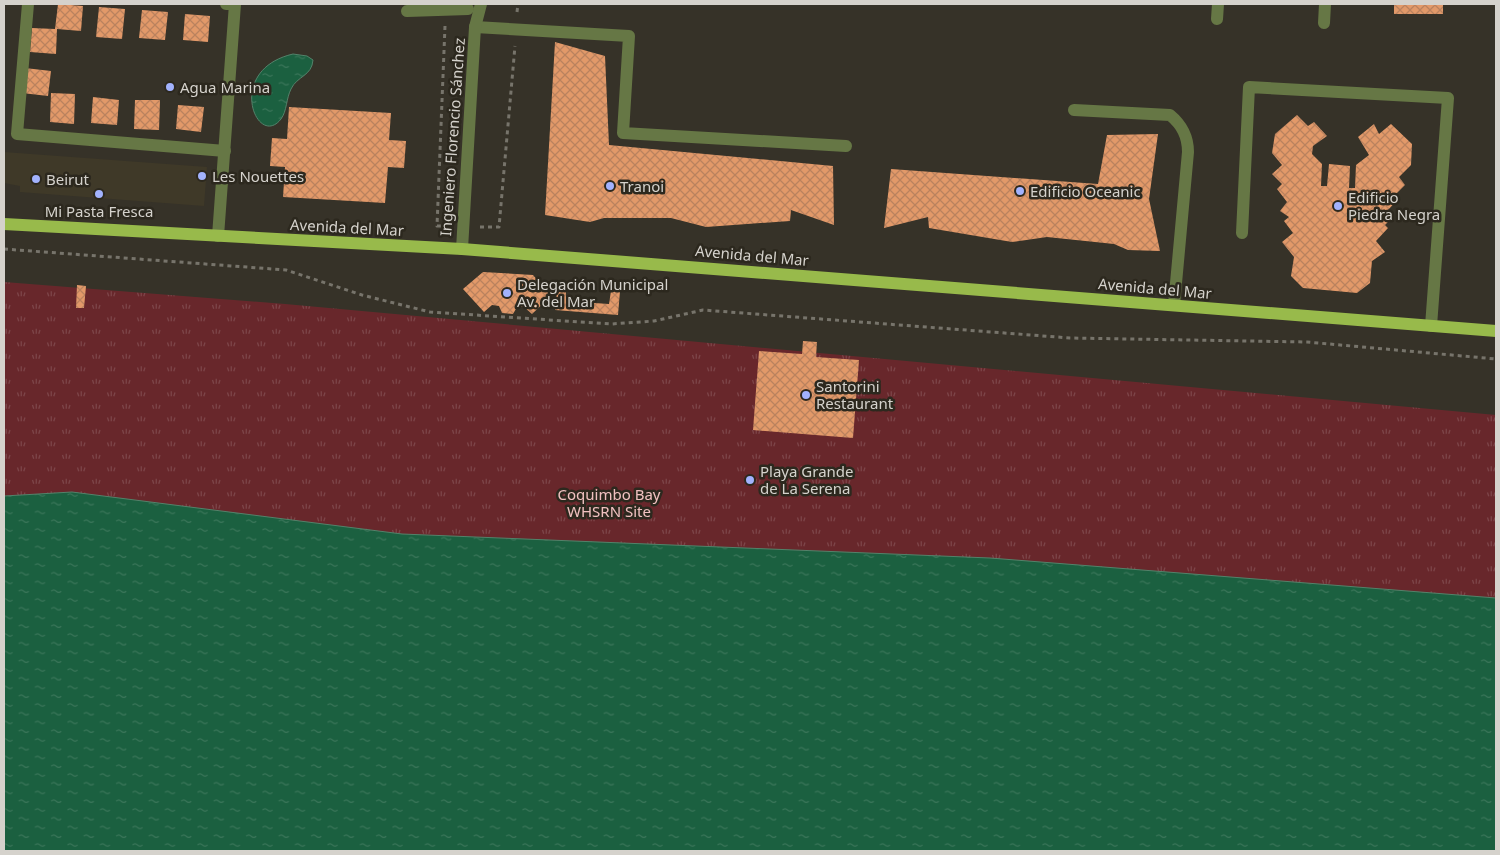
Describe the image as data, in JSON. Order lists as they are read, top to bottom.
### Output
{
  "streets": {
    "main road": ["Avenida del Mar"],
    "street": ["Ingeniero Florencio Sánchez"]
  },
  "crossings": [
    ["Ingeniero Florencio Sánchez", "Avenida del Mar"]
  ],
  "parks": ["Coquimbo Bay WHSRN Site"],
  "places": [
    "Agua Marina",
    "Les Nouettes",
    "Beirut",
    "Tranoi",
    "Edificio Oceanic",
    "Mi Pasta Fresca",
    "Edificio Piedra Negra",
    "Delegación Municipal Av. del Mar",
    "Santorini Restaurant",
    "Playa Grande de La Serena"
  ]
}
